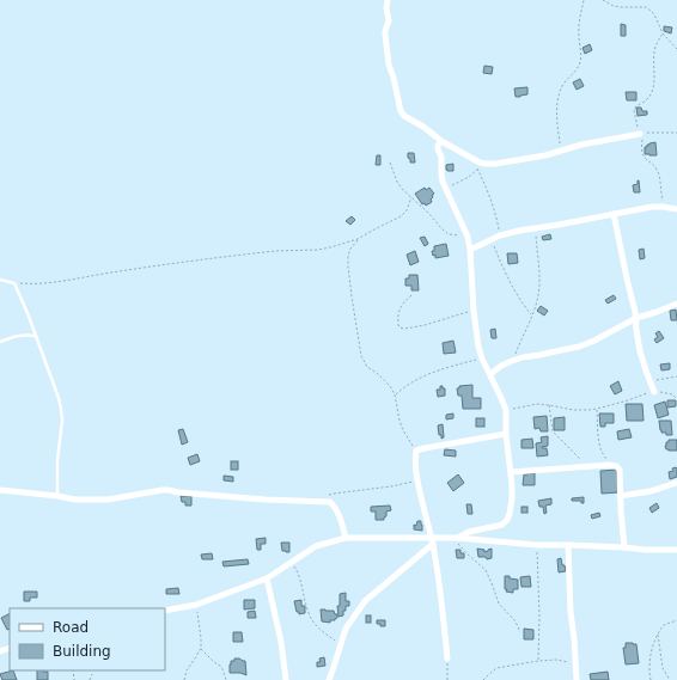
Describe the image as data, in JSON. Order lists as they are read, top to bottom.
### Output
{
  "legend": ["Road", "Building"]
}
